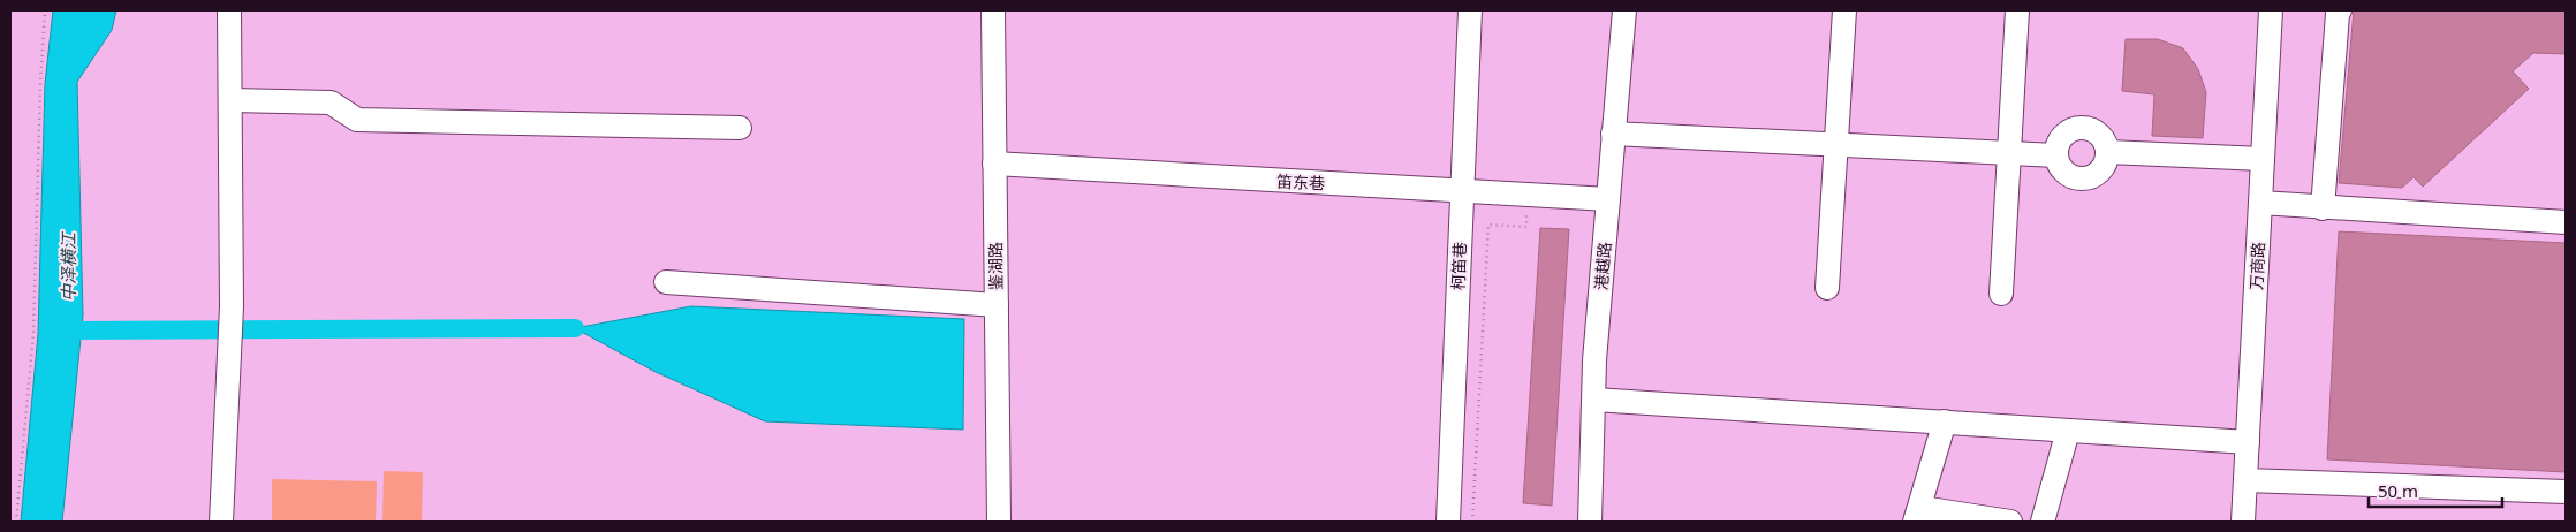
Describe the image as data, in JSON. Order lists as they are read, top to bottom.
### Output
{
  "streets": {
    "street": [
      "笛东巷",
      "鉴湖路",
      "柯笛巷",
      "港越路",
      "万商路"
    ]
  },
  "crossings": [
    ["笛东巷", "鉴湖路"],
    ["笛东巷", "柯笛巷"],
    ["笛东巷", "港越路"]
  ],
  "water": ["中泽横江"],
  "scale_bar": "50 m"
}
